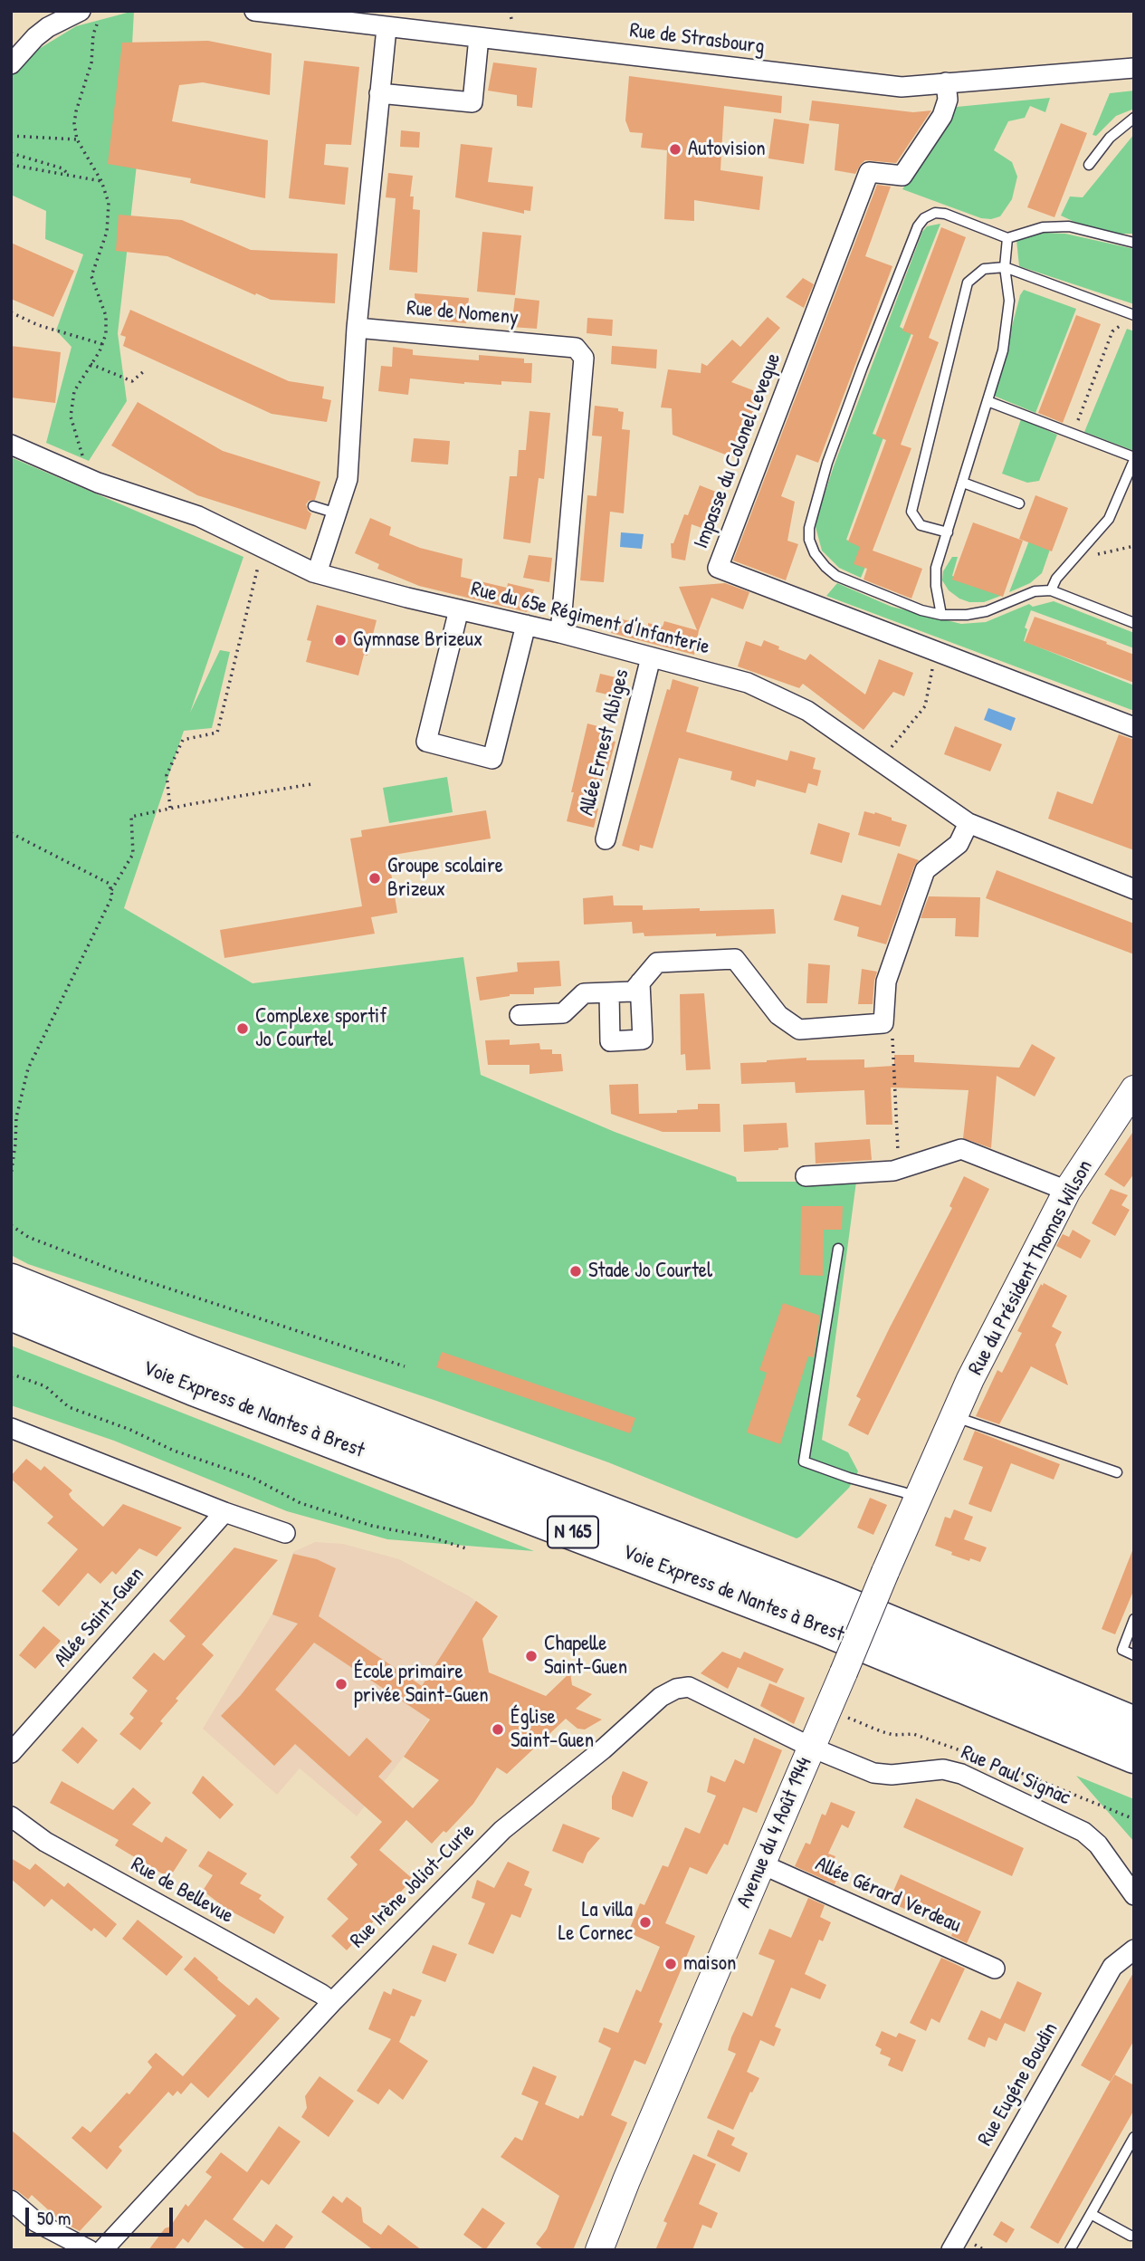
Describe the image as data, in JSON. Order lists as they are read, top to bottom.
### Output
{
  "streets": {
    "highway": ["Voie Express de Nantes à Brest", "N 165"],
    "street": [
      "Rue de Strasbourg",
      "Rue de Nomeny",
      "Impasse du Colonel Leveque",
      "Rue du 65e Régiment d'Infanterie",
      "Allée Ernest Albiges",
      "Rue du Président Thomas Wilson",
      "Allée Saint-Guen",
      "Rue Paul Signac",
      "Avenue du 4 Août 1944",
      "Rue Irène Joliot-Curie",
      "Rue de Bellevue",
      "Allée Gérard Verdeau",
      "Rue Eugéne Boudin"
    ]
  },
  "crossings": [
    ["Rue de Strasbourg", "Impasse du Colonel Leveque"],
    ["Rue de Nomeny", "Rue du 65e Régiment d'Infanterie"],
    ["Rue du 65e Régiment d'Infanterie", "Allée Ernest Albiges"],
    ["Rue du Président Thomas Wilson", "Avenue du 4 Août 1944"],
    ["Rue Paul Signac", "Avenue du 4 Août 1944"],
    ["Rue Paul Signac", "Rue Irène Joliot-Curie"],
    ["Avenue du 4 Août 1944", "Rue Irène Joliot-Curie"],
    ["Avenue du 4 Août 1944", "Allée Gérard Verdeau"],
    ["Rue Irène Joliot-Curie", "Rue de Bellevue"]
  ],
  "places": [
    "Autovision",
    "Gymnase Brizeux",
    "Groupe scolaire Brizeux",
    "Complexe sportif Jo Courtel",
    "Stade Jo Courtel",
    "Chapelle Saint-Guen",
    "École primaire privée Saint-Guen",
    "Église Saint-Guen",
    "La villa Le Cornec",
    "maison"
  ],
  "scale_bar": "50 m"
}
